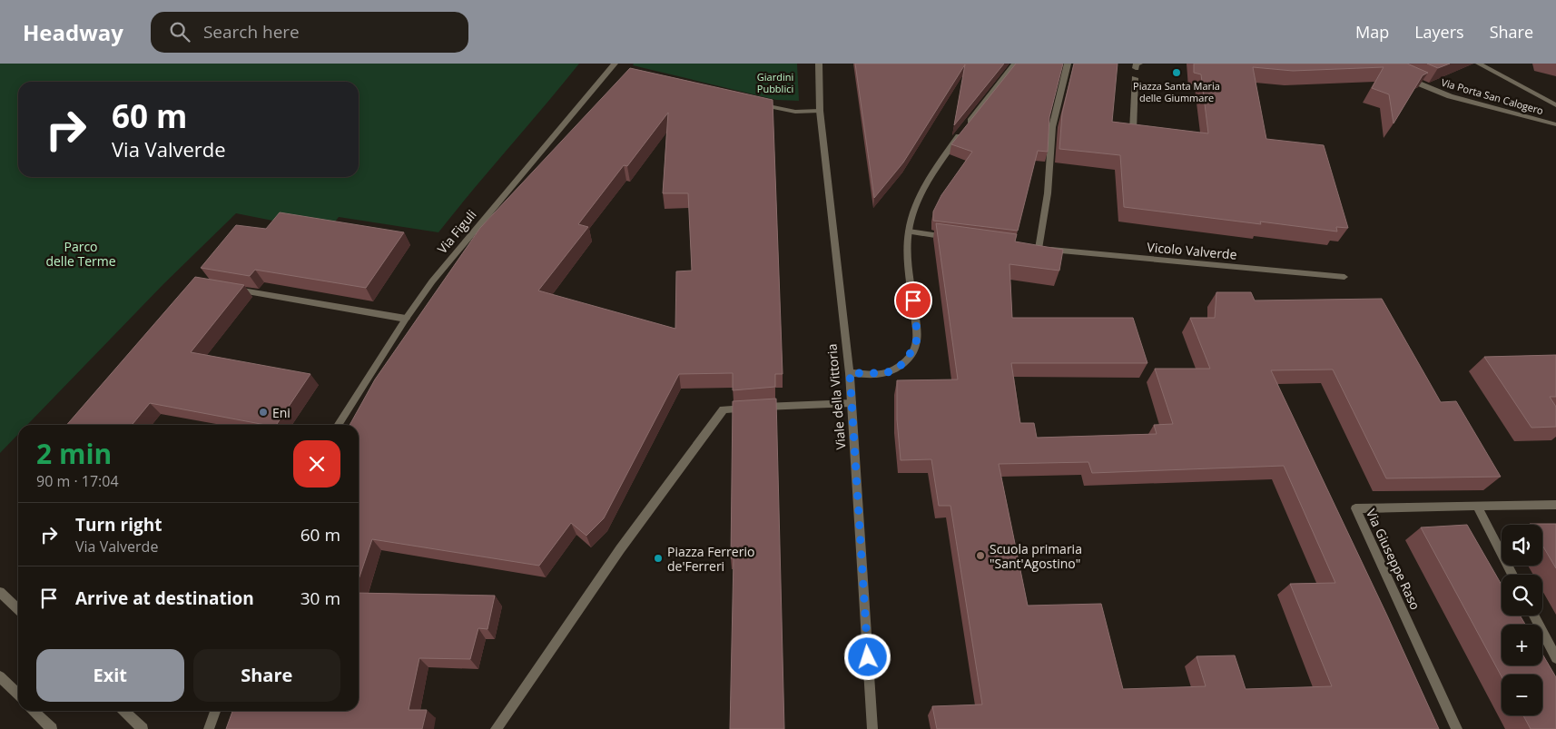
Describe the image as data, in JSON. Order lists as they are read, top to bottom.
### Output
{
  "streets": {
    "street": [
      "Via Porta San Calogero",
      "Via Figuli",
      "Vicolo Valverde",
      "Viale della Vittoria",
      "Via Giuseppe Raso"
    ]
  },
  "parks": ["Giardini Pubblici", "Parco delle Terme"],
  "places": [
    "Piazza Santa Maria delle Giummare",
    "Eni",
    "Scuola primaria \"Sant'Agostino\"",
    "Piazza Ferrerio de'Ferreri"
  ],
  "page": {
    "header": "Headway",
    "search": "Search here",
    "nav": ["Map", "Layers", "Share"],
    "turn": ["60 m", "Via Valverde"],
    "heading": ["2 min", "90 m · 17:04"],
    "list": [
      {
        "name": "Turn right",
        "note": "Via Valverde",
        "value": "60 m"
      },
      {
        "name": "Arrive at destination",
        "value": "30 m"
      }
    ],
    "map_buttons": ["+", "−"],
    "buttons": ["Exit", "Share"]
  }
}
